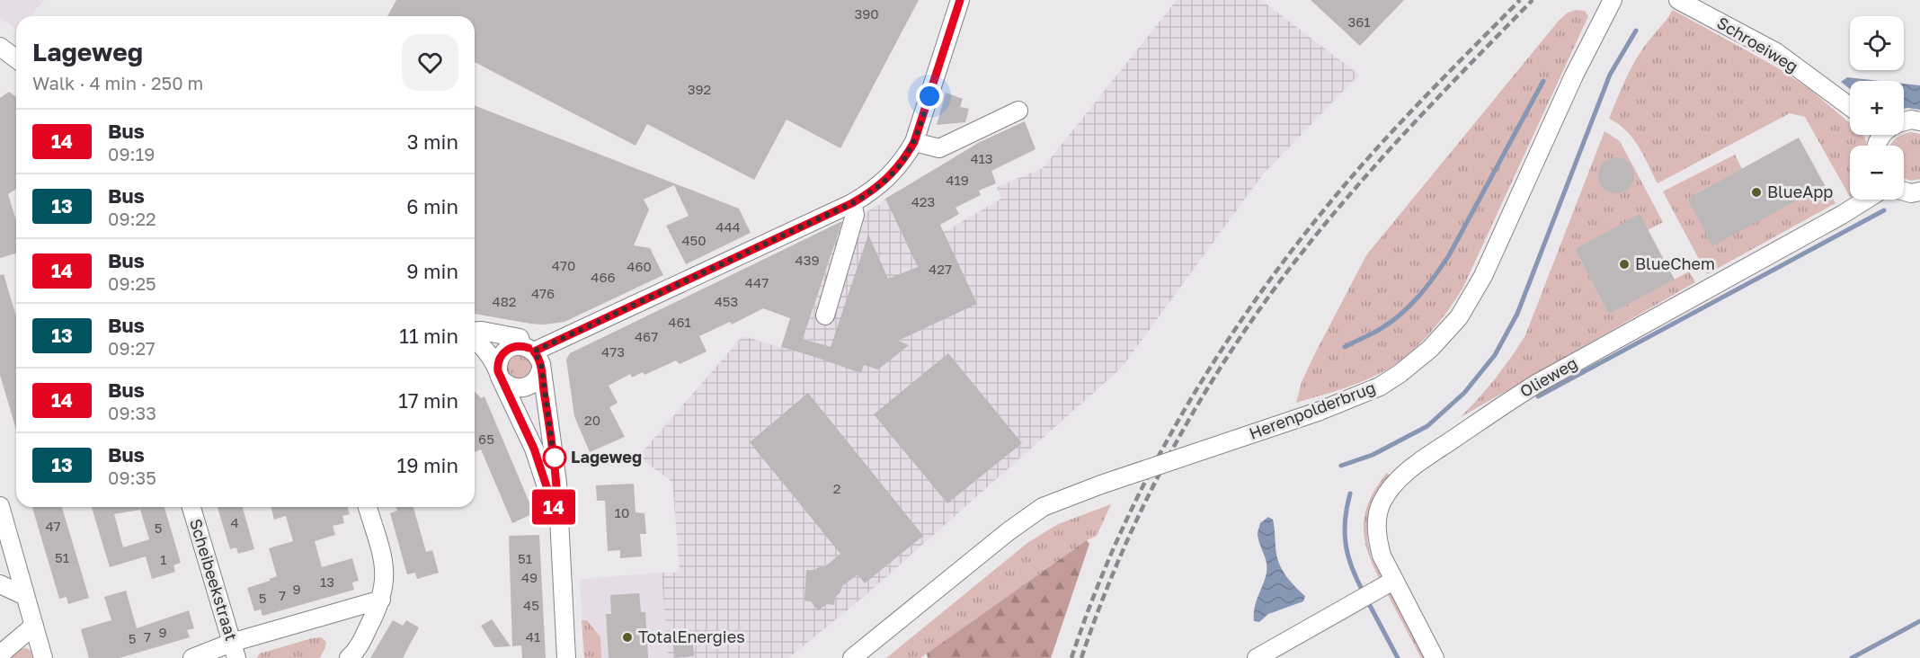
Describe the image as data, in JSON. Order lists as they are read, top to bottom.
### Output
{
  "streets": {
    "street": [
      "Schroeiweg",
      "Olieweg",
      "Herenpolderbrug",
      "Scheibeekstraat"
    ]
  },
  "places": [
    "BlueApp",
    "BlueChem",
    "Lageweg",
    "TotalEnergies"
  ],
  "lines": ["bus line 14"],
  "house_numbers": [
    "390",
    "361",
    "392",
    "413",
    "419",
    "423",
    "444",
    "450",
    "439",
    "470",
    "460",
    "427",
    "466",
    "447",
    "476",
    "482",
    "453",
    "461",
    "467",
    "473",
    "20",
    "65",
    "2",
    "10",
    "4",
    "47",
    "5",
    "51",
    "51",
    "1",
    "49",
    "13",
    "9",
    "7",
    "5",
    "45",
    "9",
    "7",
    "41",
    "5"
  ],
  "page": {
    "on_map": "14",
    "map_buttons": ["+", "−"],
    "heading": ["Lageweg", "Walk · 4 min · 250 m"],
    "list": [
      {
        "mark": "14",
        "name": "Bus",
        "note": "09:19",
        "value": "3 min"
      },
      {
        "mark": "13",
        "name": "Bus",
        "note": "09:22",
        "value": "6 min"
      },
      {
        "mark": "14",
        "name": "Bus",
        "note": "09:25",
        "value": "9 min"
      },
      {
        "mark": "13",
        "name": "Bus",
        "note": "09:27",
        "value": "11 min"
      },
      {
        "mark": "14",
        "name": "Bus",
        "note": "09:33",
        "value": "17 min"
      },
      {
        "mark": "13",
        "name": "Bus",
        "note": "09:35",
        "value": "19 min"
      }
    ]
  }
}
